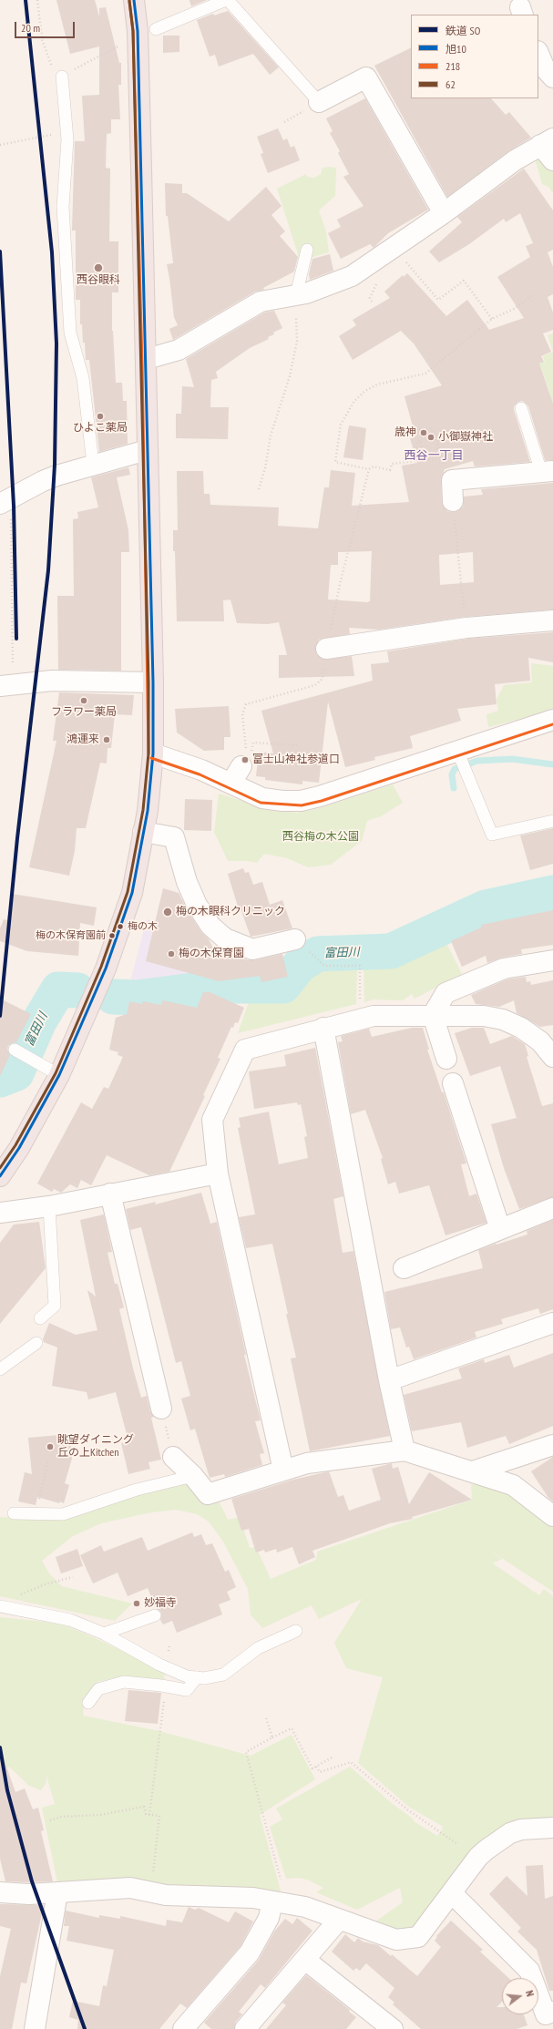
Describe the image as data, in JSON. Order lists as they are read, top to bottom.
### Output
{
  "districts": ["西谷一丁目"],
  "water": ["富田川"],
  "parks": ["西谷梅の木公園"],
  "places": [
    "西谷眼科",
    "ひよこ薬局",
    "歳神",
    "小御嶽神社",
    "フラワー薬局",
    "鴻運来",
    "富士山神社参道口",
    "梅の木眼科クリニック",
    "梅の木",
    "梅の木保育園前",
    "梅の木保育園",
    "眺望ダイニング 丘の上Kitchen",
    "妙福寺"
  ],
  "lines": [
    "rail line SO",
    "transit line 旭10",
    "transit line 218",
    "transit line 62"
  ],
  "legend": [
    "鉄道 SO",
    "旭10",
    "218",
    "62"
  ],
  "scale_bar": "20 m",
  "north": "right"
}
